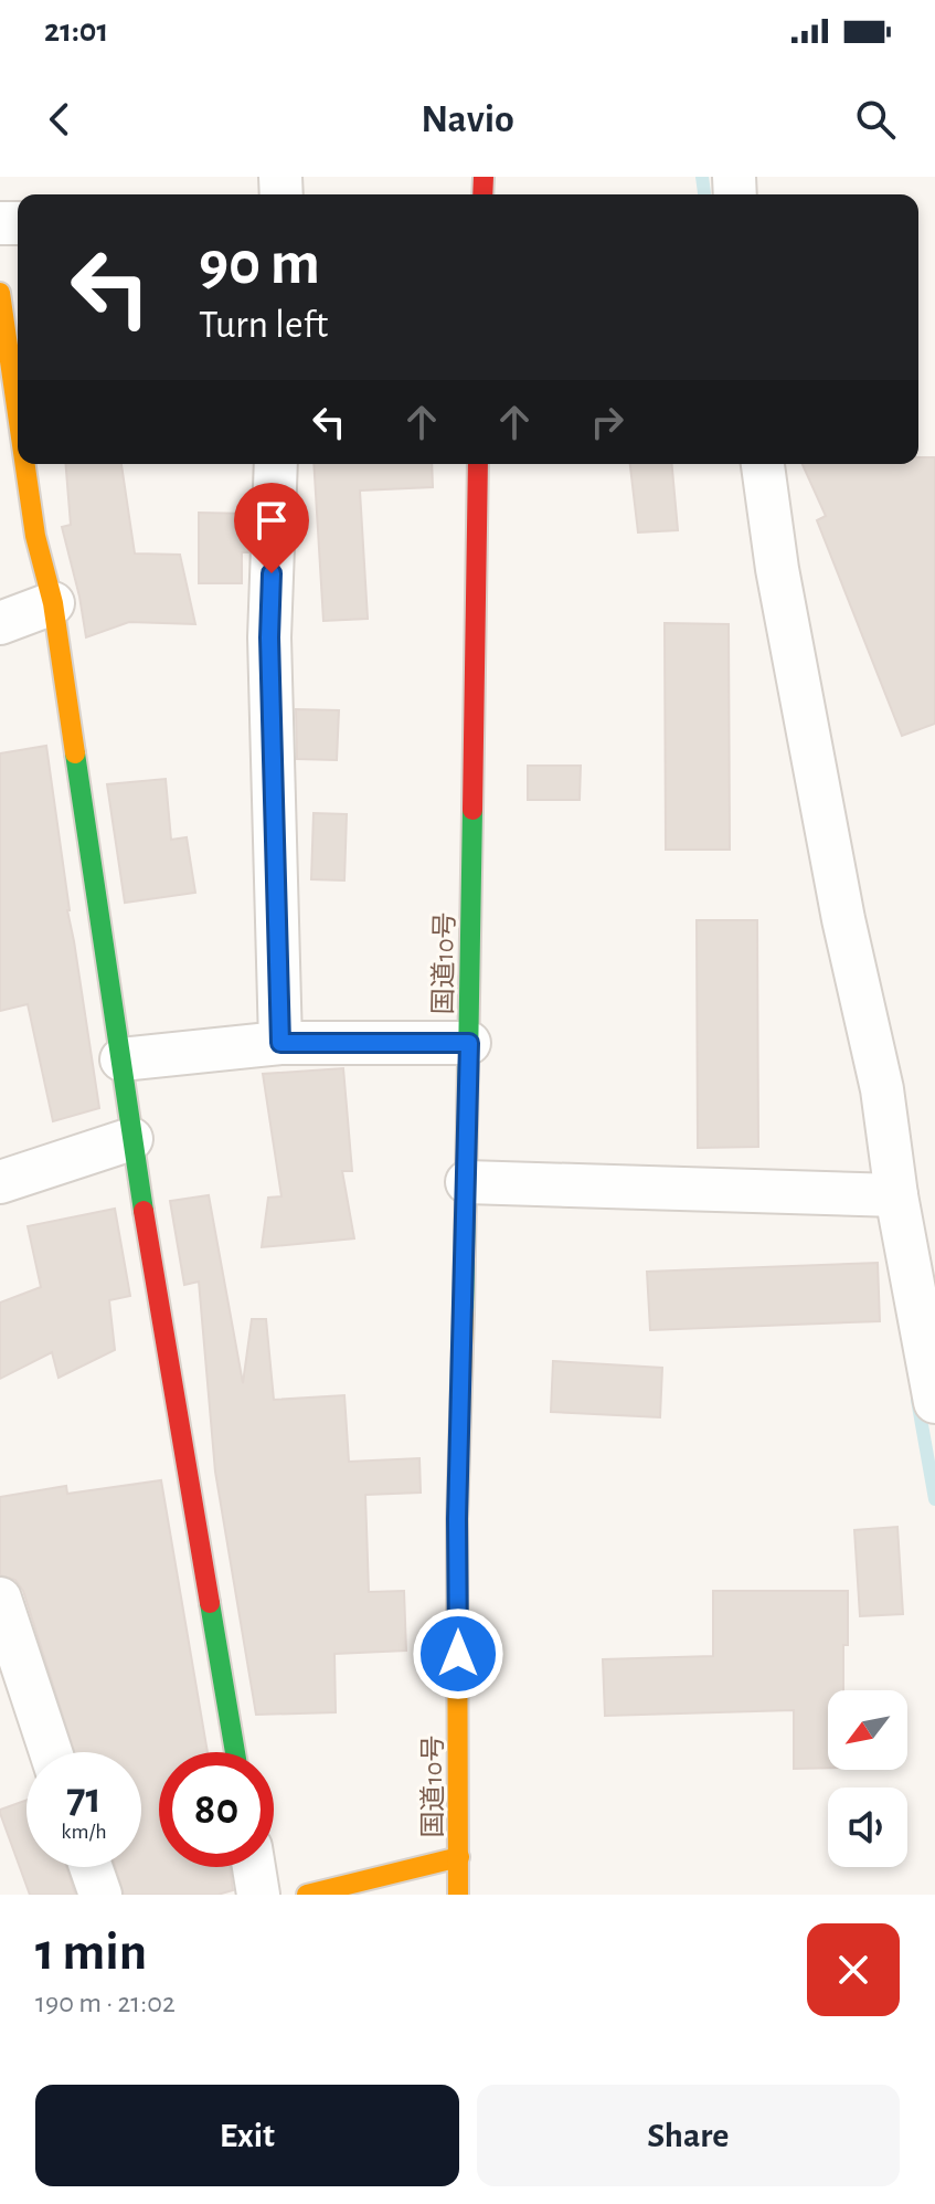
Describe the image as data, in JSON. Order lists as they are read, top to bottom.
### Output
{
  "streets": {
    "main road": ["国道10号"]
  },
  "north": "bottom left",
  "page": {
    "status": "21:01",
    "header": "Navio",
    "turn": ["90 m", "Turn left"],
    "speed": "71 km/h",
    "limit": "80",
    "heading": ["1 min", "190 m · 21:02"],
    "buttons": ["Exit", "Share"]
  }
}
